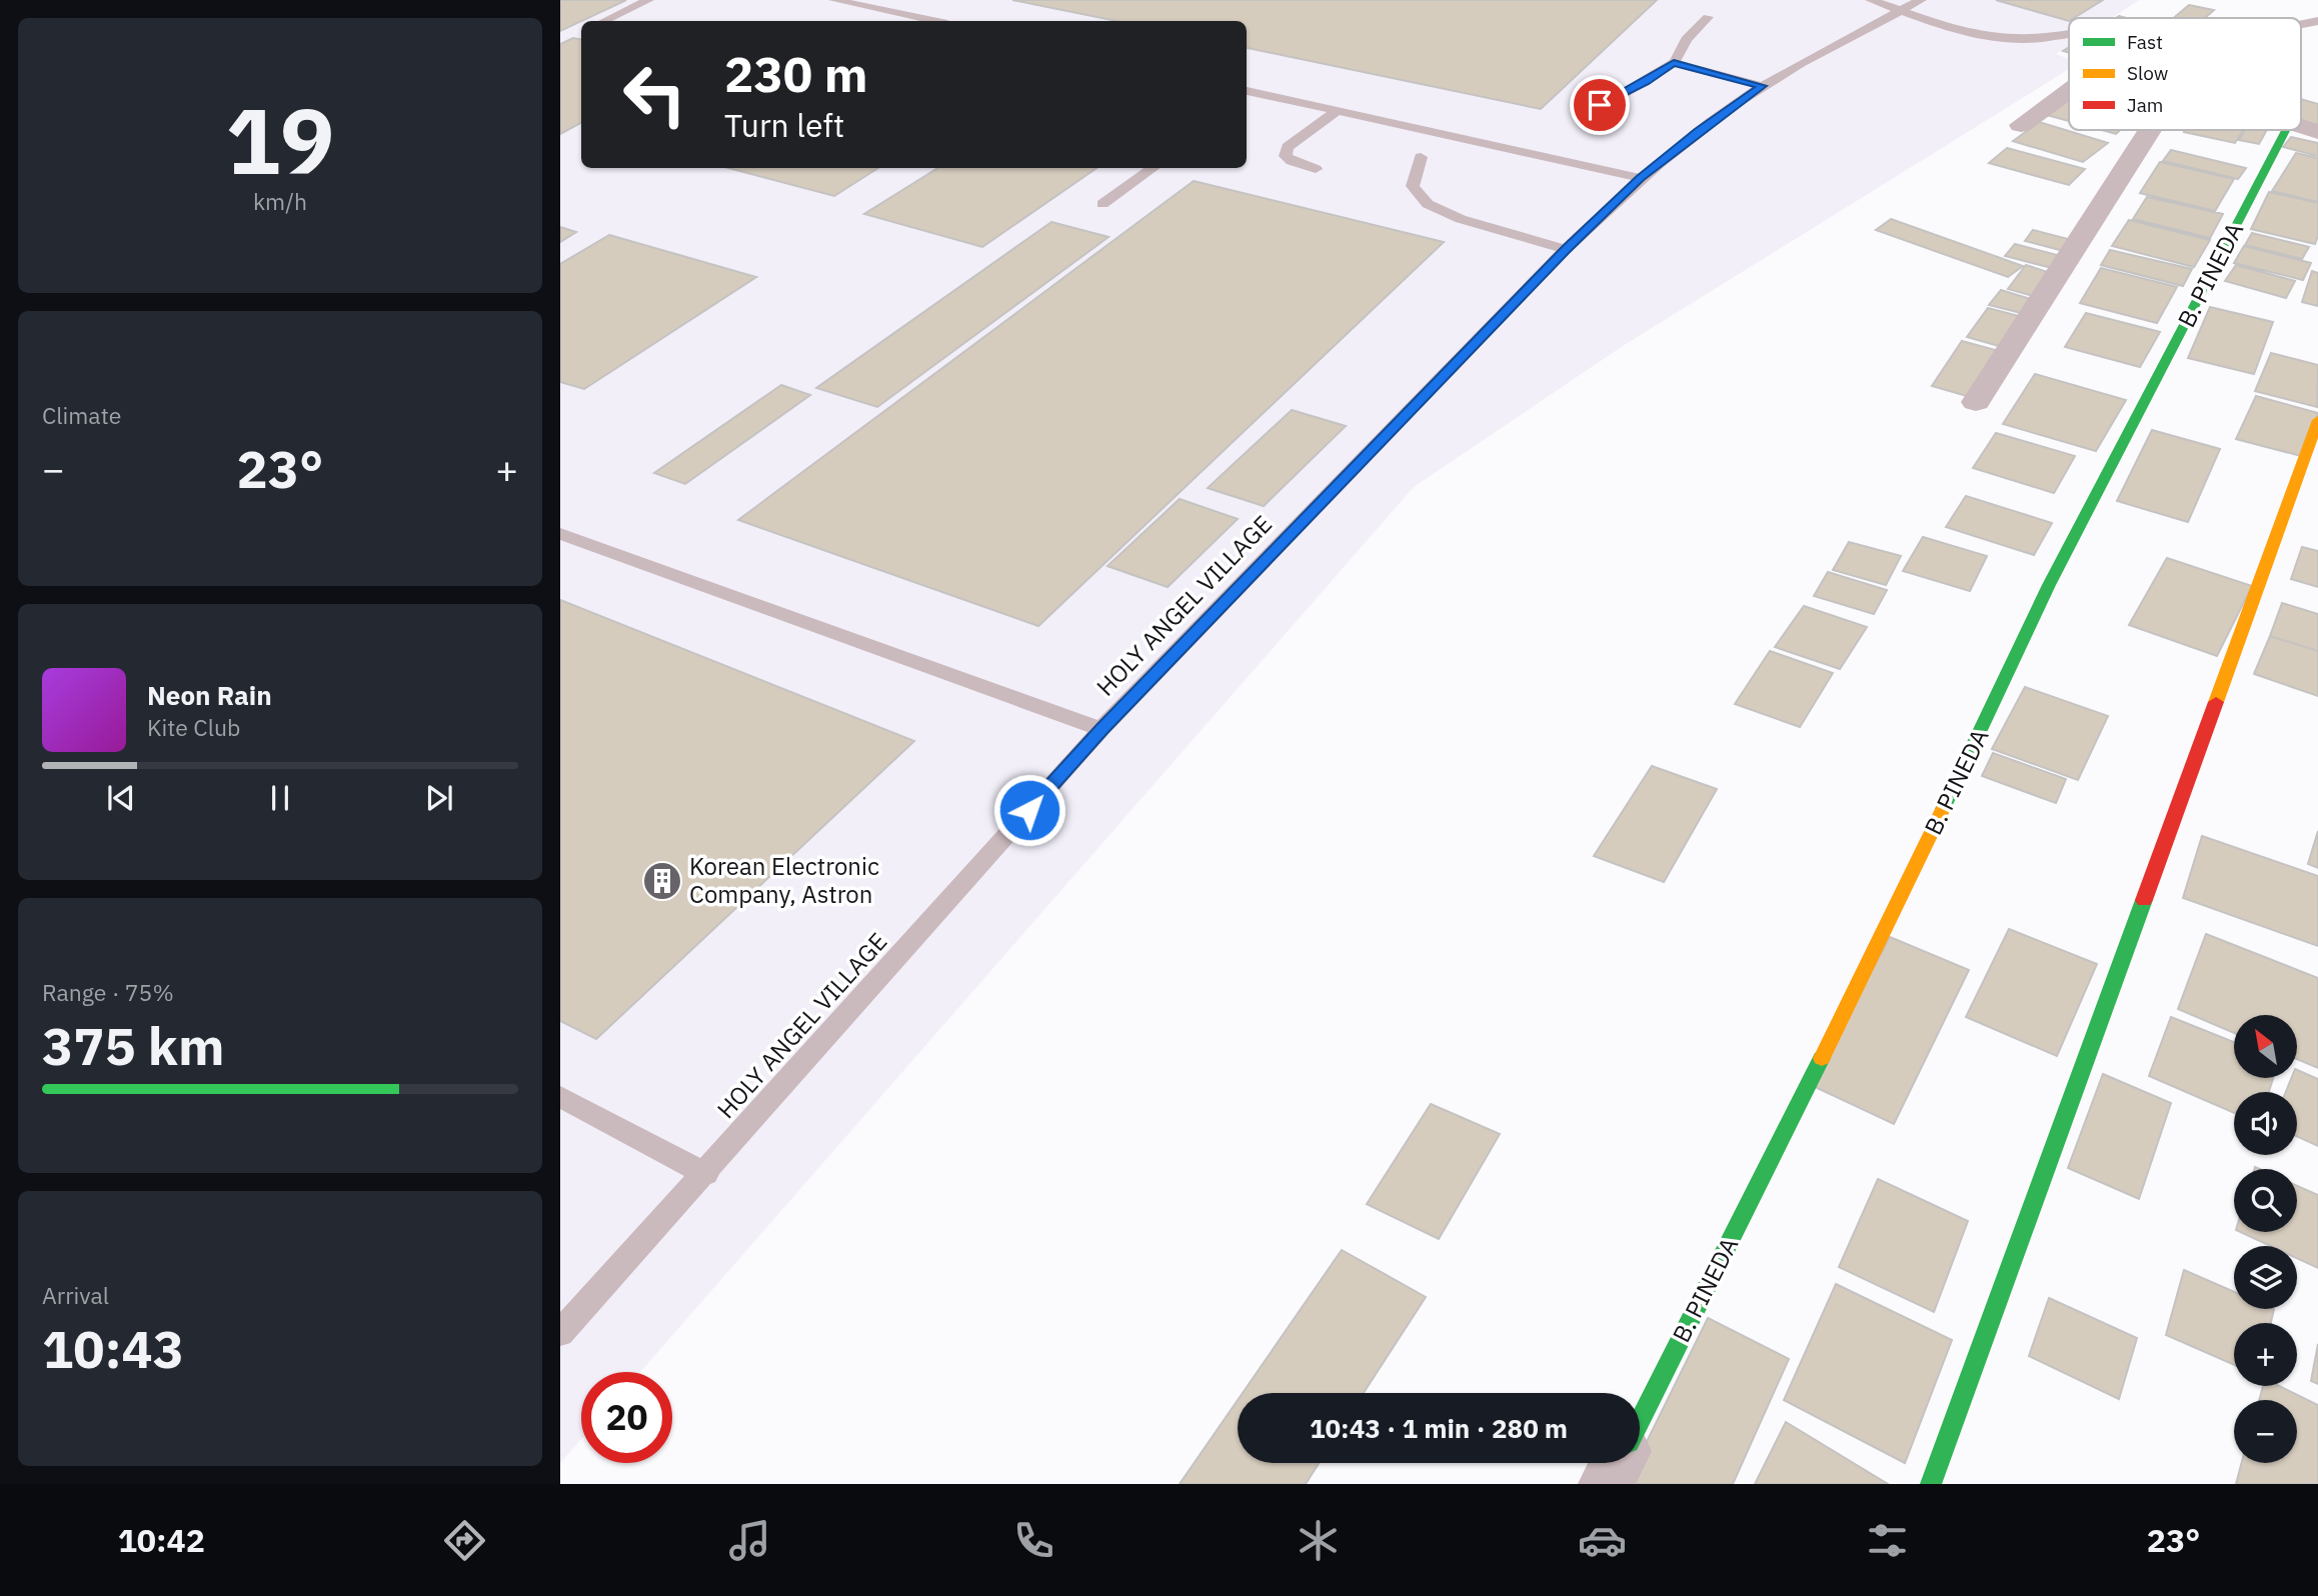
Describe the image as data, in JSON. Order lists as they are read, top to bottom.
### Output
{
  "streets": {
    "street": ["B. PINEDA"],
    "lane": ["HOLY ANGEL VILLAGE"]
  },
  "places": {
    "building": ["Korean Electronic Company, Astron"]
  },
  "legend": ["Fast", "Slow", "Jam"],
  "north": "top left",
  "page": {
    "tile": [
      ["19", "km/h"],
      "Climate",
      ["Range · 75%", "375 km"],
      ["Arrival", "10:43"]
    ],
    "turn": ["230 m", "Turn left"],
    "heat": ["−", "23°", "+"],
    "song": ["Neon Rain", "Kite Club"],
    "map_buttons": ["+", "−"],
    "limit": "20",
    "trip": "10:43 · 1 min · 280 m",
    "tabs": ["10:42", "23°"]
  }
}
